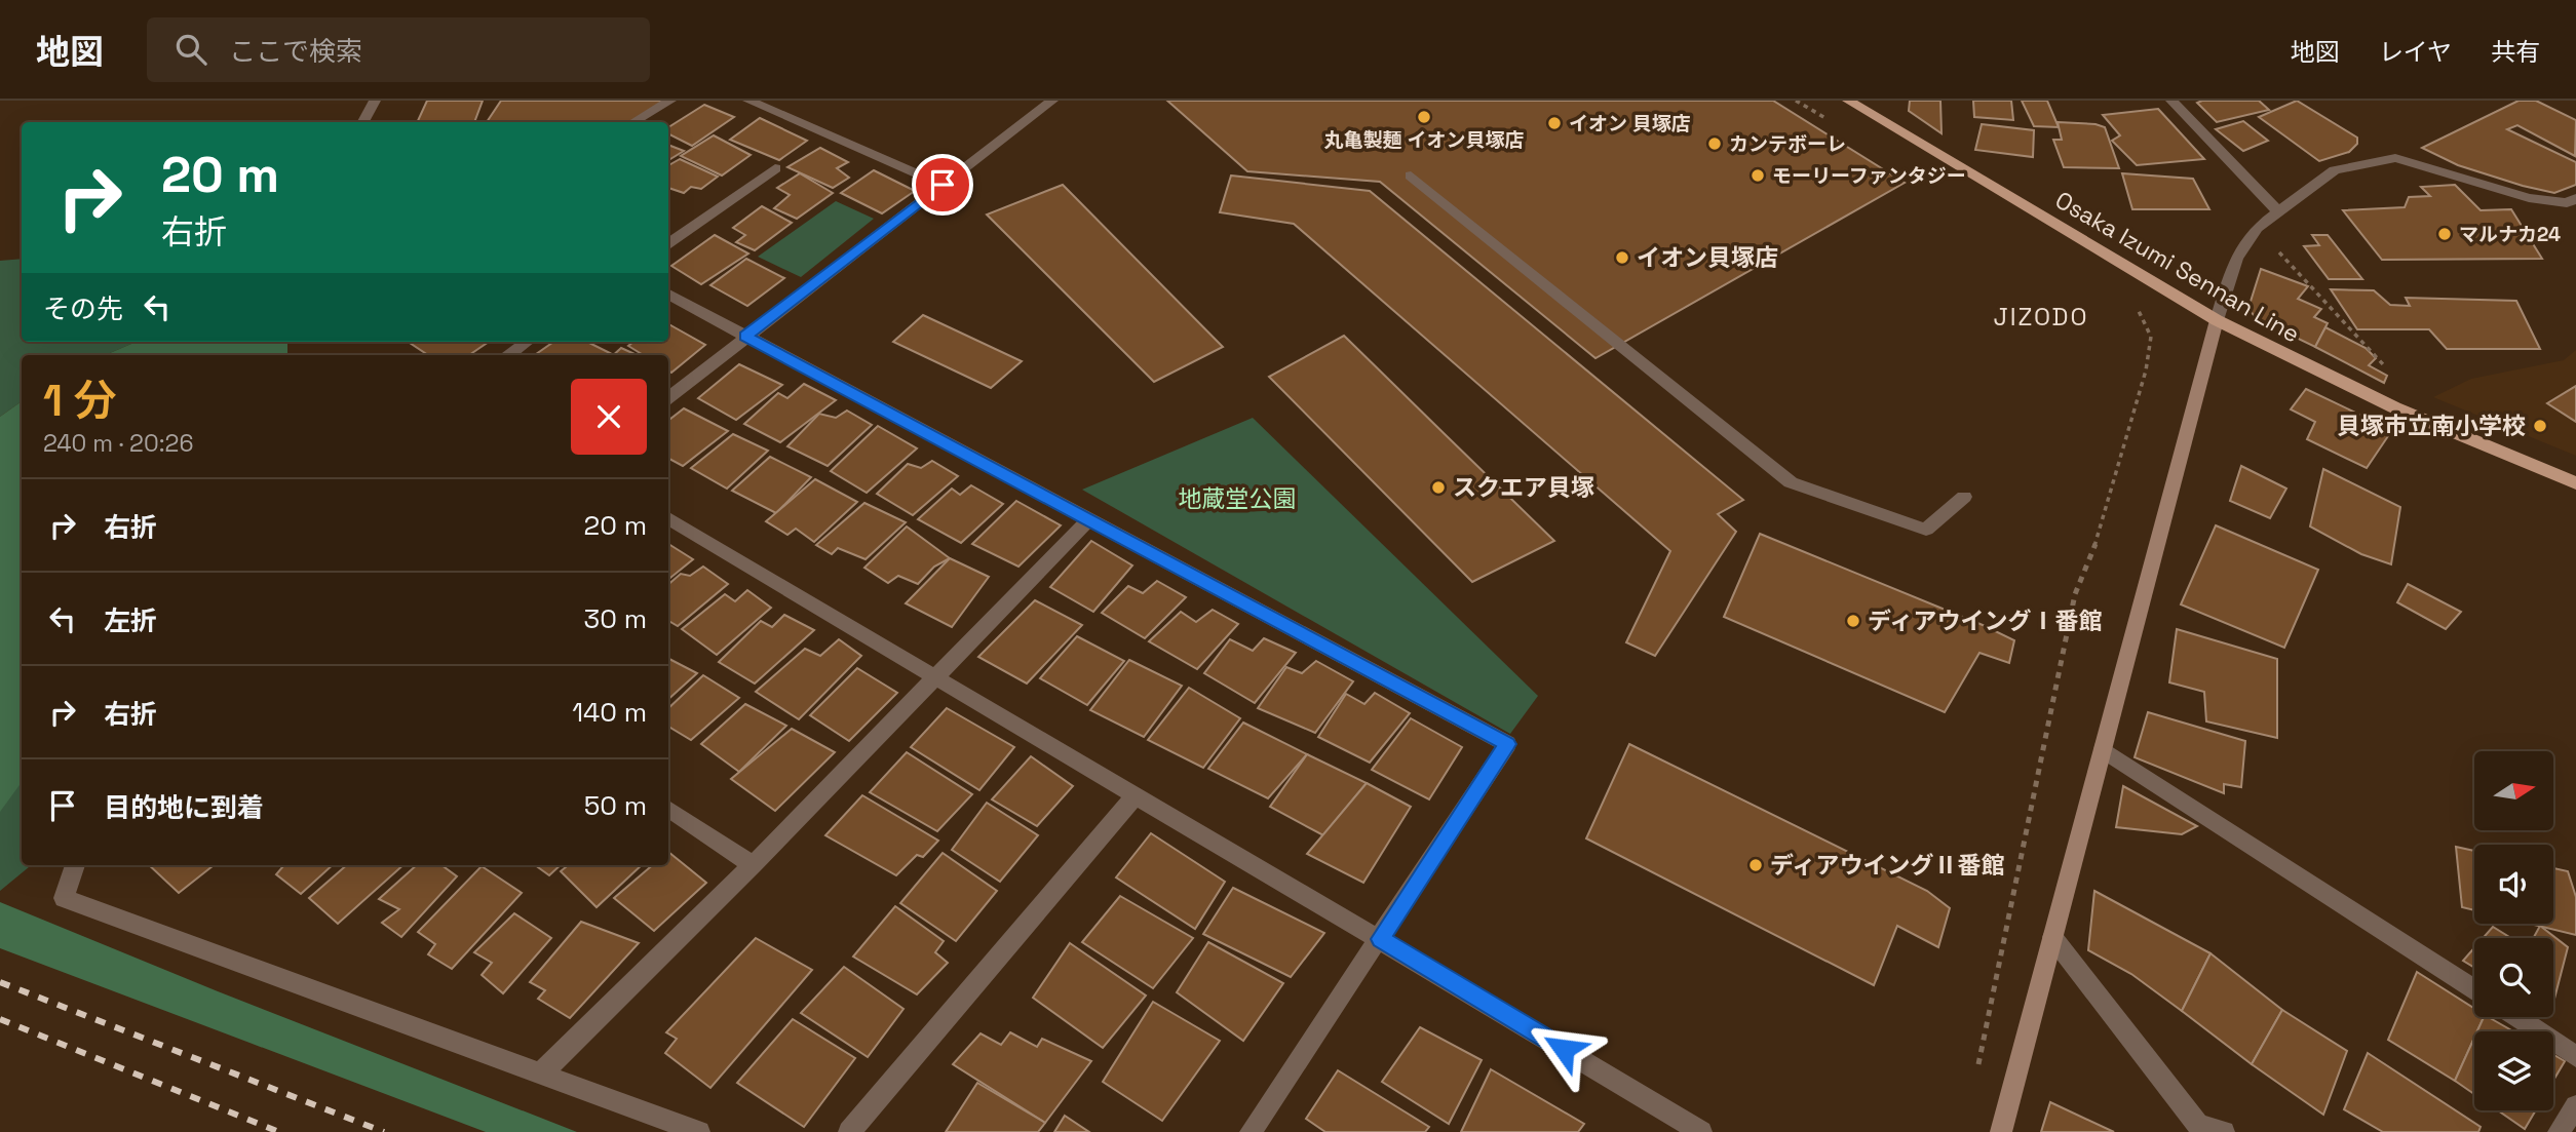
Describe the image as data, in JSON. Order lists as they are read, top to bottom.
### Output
{
  "streets": {
    "main road": ["Osaka Izumi Sennan Line"]
  },
  "districts": ["JIZODO"],
  "parks": ["地蔵堂公園"],
  "places": [
    "丸亀製麺 イオン貝塚店",
    "イオン 貝塚店",
    "カンテボーレ",
    "モーリーファンタジー",
    "マルナカ24",
    "イオン貝塚店",
    "貝塚市立南小学校",
    "スクエア貝塚",
    "ディアウイングⅠ番館",
    "ディアウイングⅡ番館"
  ],
  "north": "right",
  "page": {
    "header": "地図",
    "search": "ここで検索",
    "nav": ["地図", "レイヤ", "共有"],
    "turn": ["20 m", "右折"],
    "then": "その先",
    "heading": ["1 分", "240 m · 20:26"],
    "list": [
      {
        "name": "右折",
        "value": "20 m"
      },
      {
        "name": "左折",
        "value": "30 m"
      },
      {
        "name": "右折",
        "value": "140 m"
      },
      {
        "name": "目的地に到着",
        "value": "50 m"
      }
    ]
  }
}
